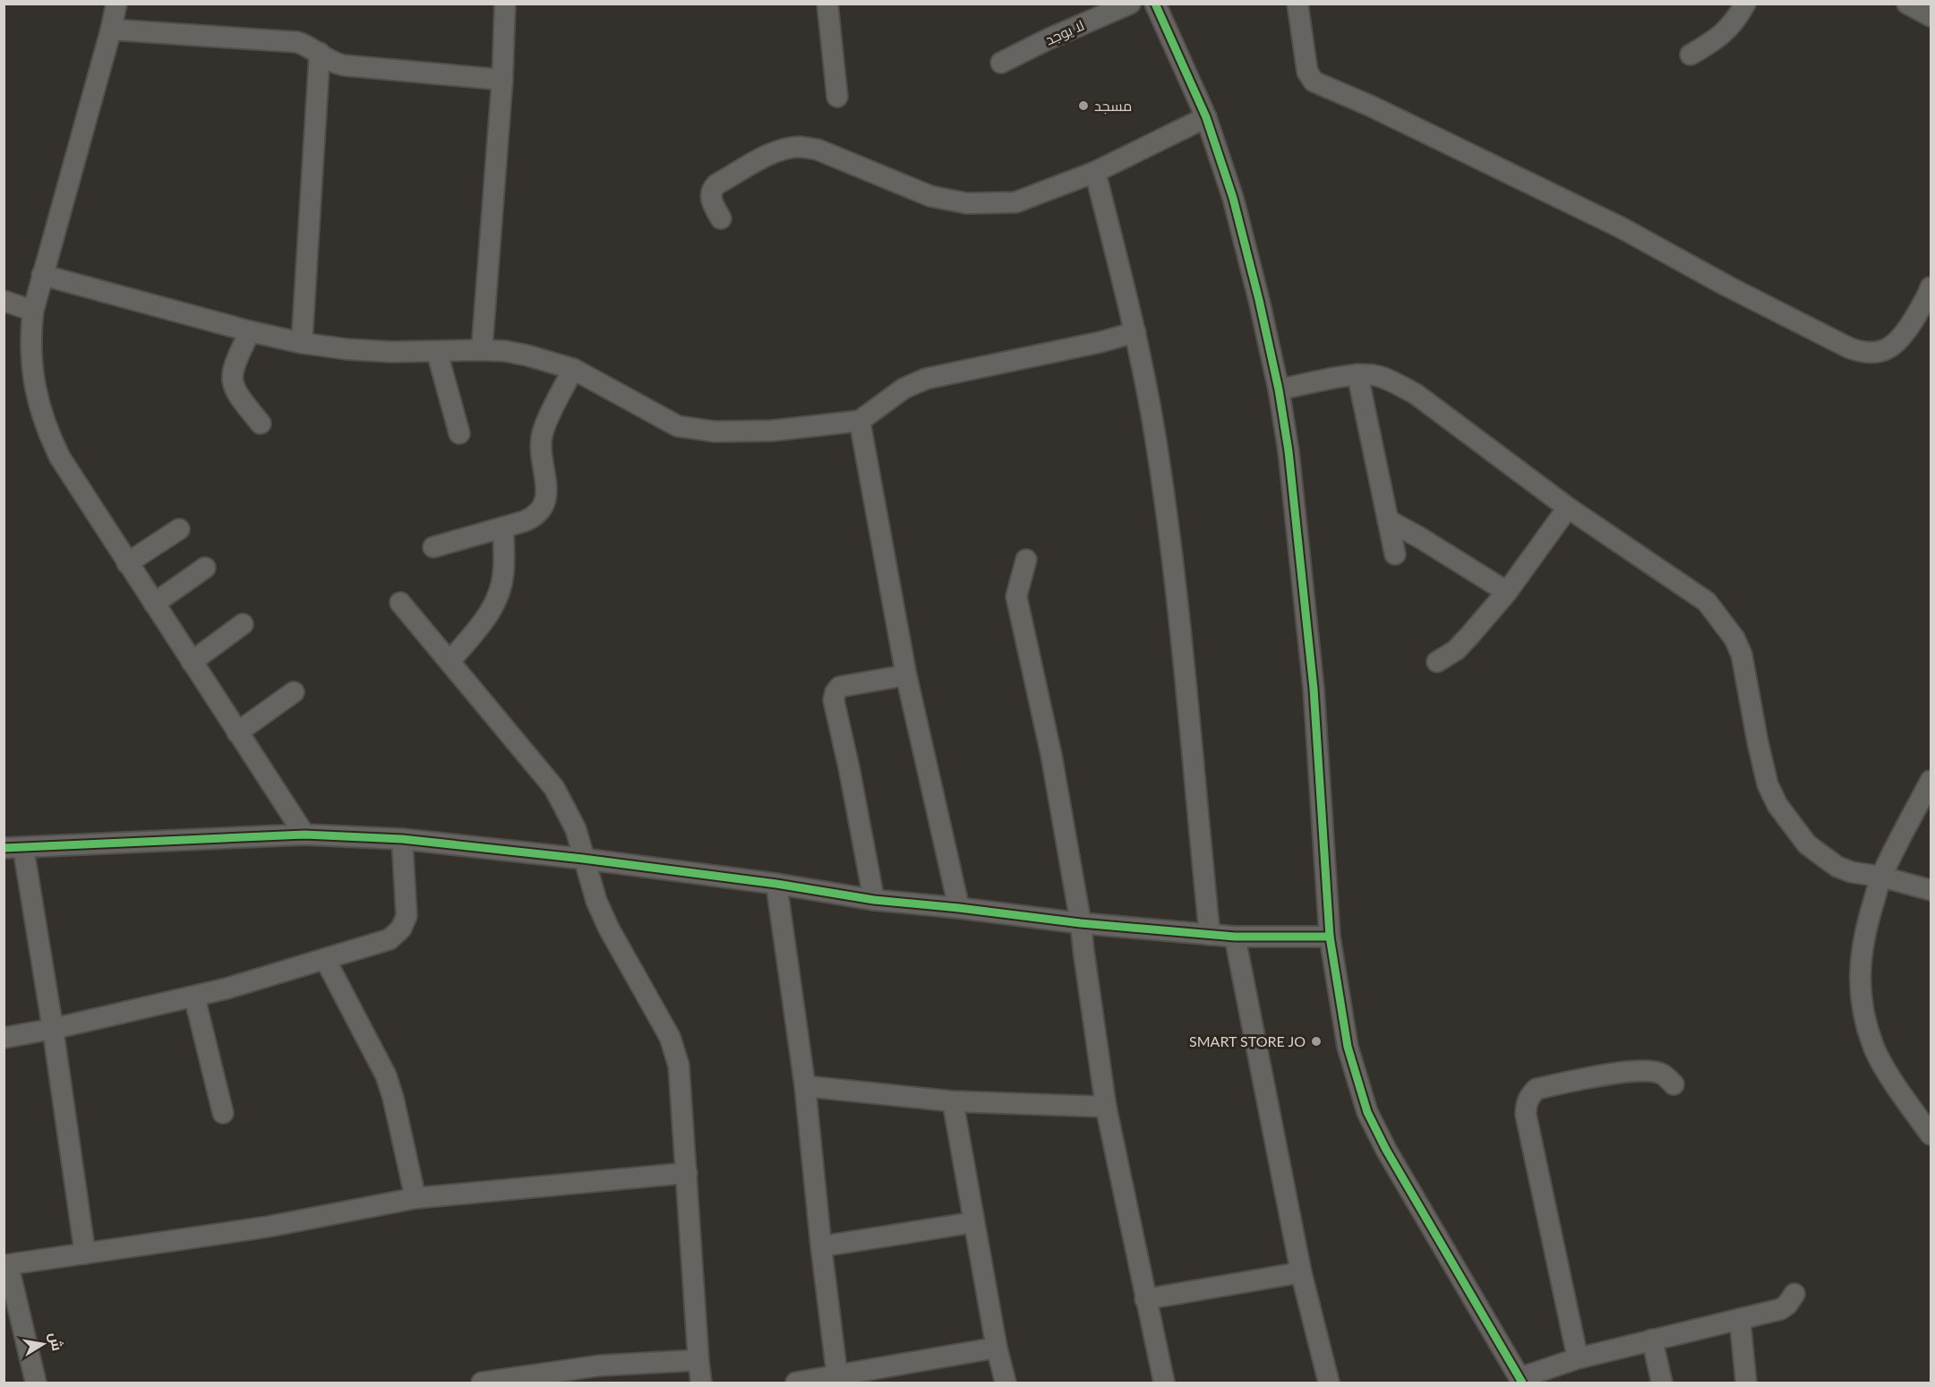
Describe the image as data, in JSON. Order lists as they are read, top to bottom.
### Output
{
  "streets": {
    "street": ["لا يوجد"]
  },
  "places": ["مسجد", "SMART STORE JO"],
  "north": "right"
}
